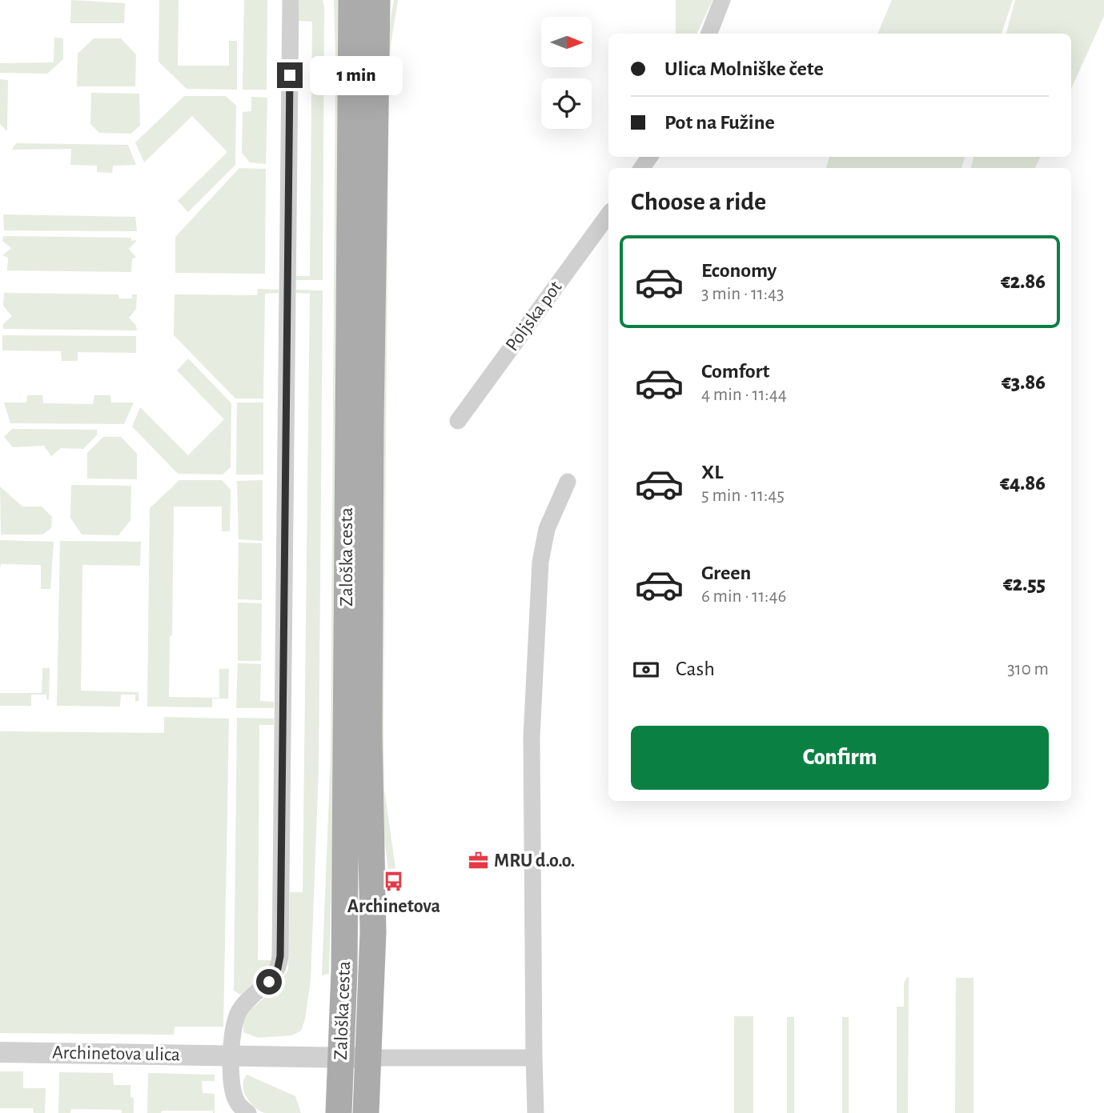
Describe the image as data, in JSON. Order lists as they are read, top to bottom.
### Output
{
  "streets": {
    "main road": ["Zaloška cesta"],
    "street": ["Poljska pot", "Archinetova ulica"]
  },
  "crossings": [
    ["Zaloška cesta", "Archinetova ulica"]
  ],
  "places": {
    "office": ["MRU d.o.o."],
    "bus stop": ["Archinetova"]
  },
  "north": "right",
  "page": {
    "banner": ["Ulica Molniške čete", "Pot na Fužine"],
    "bubble": "1 min",
    "heading": "Choose a ride",
    "list": [
      {
        "name": "Economy",
        "note": "3 min · 11:43",
        "value": "€2.86"
      },
      {
        "name": "Comfort",
        "note": "4 min · 11:44",
        "value": "€3.86"
      },
      {
        "name": "XL",
        "note": "5 min · 11:45",
        "value": "€4.86"
      },
      {
        "name": "Green",
        "note": "6 min · 11:46",
        "value": "€2.55"
      }
    ],
    "pay": ["Cash", "310 m"],
    "buttons": "Confirm"
  }
}
